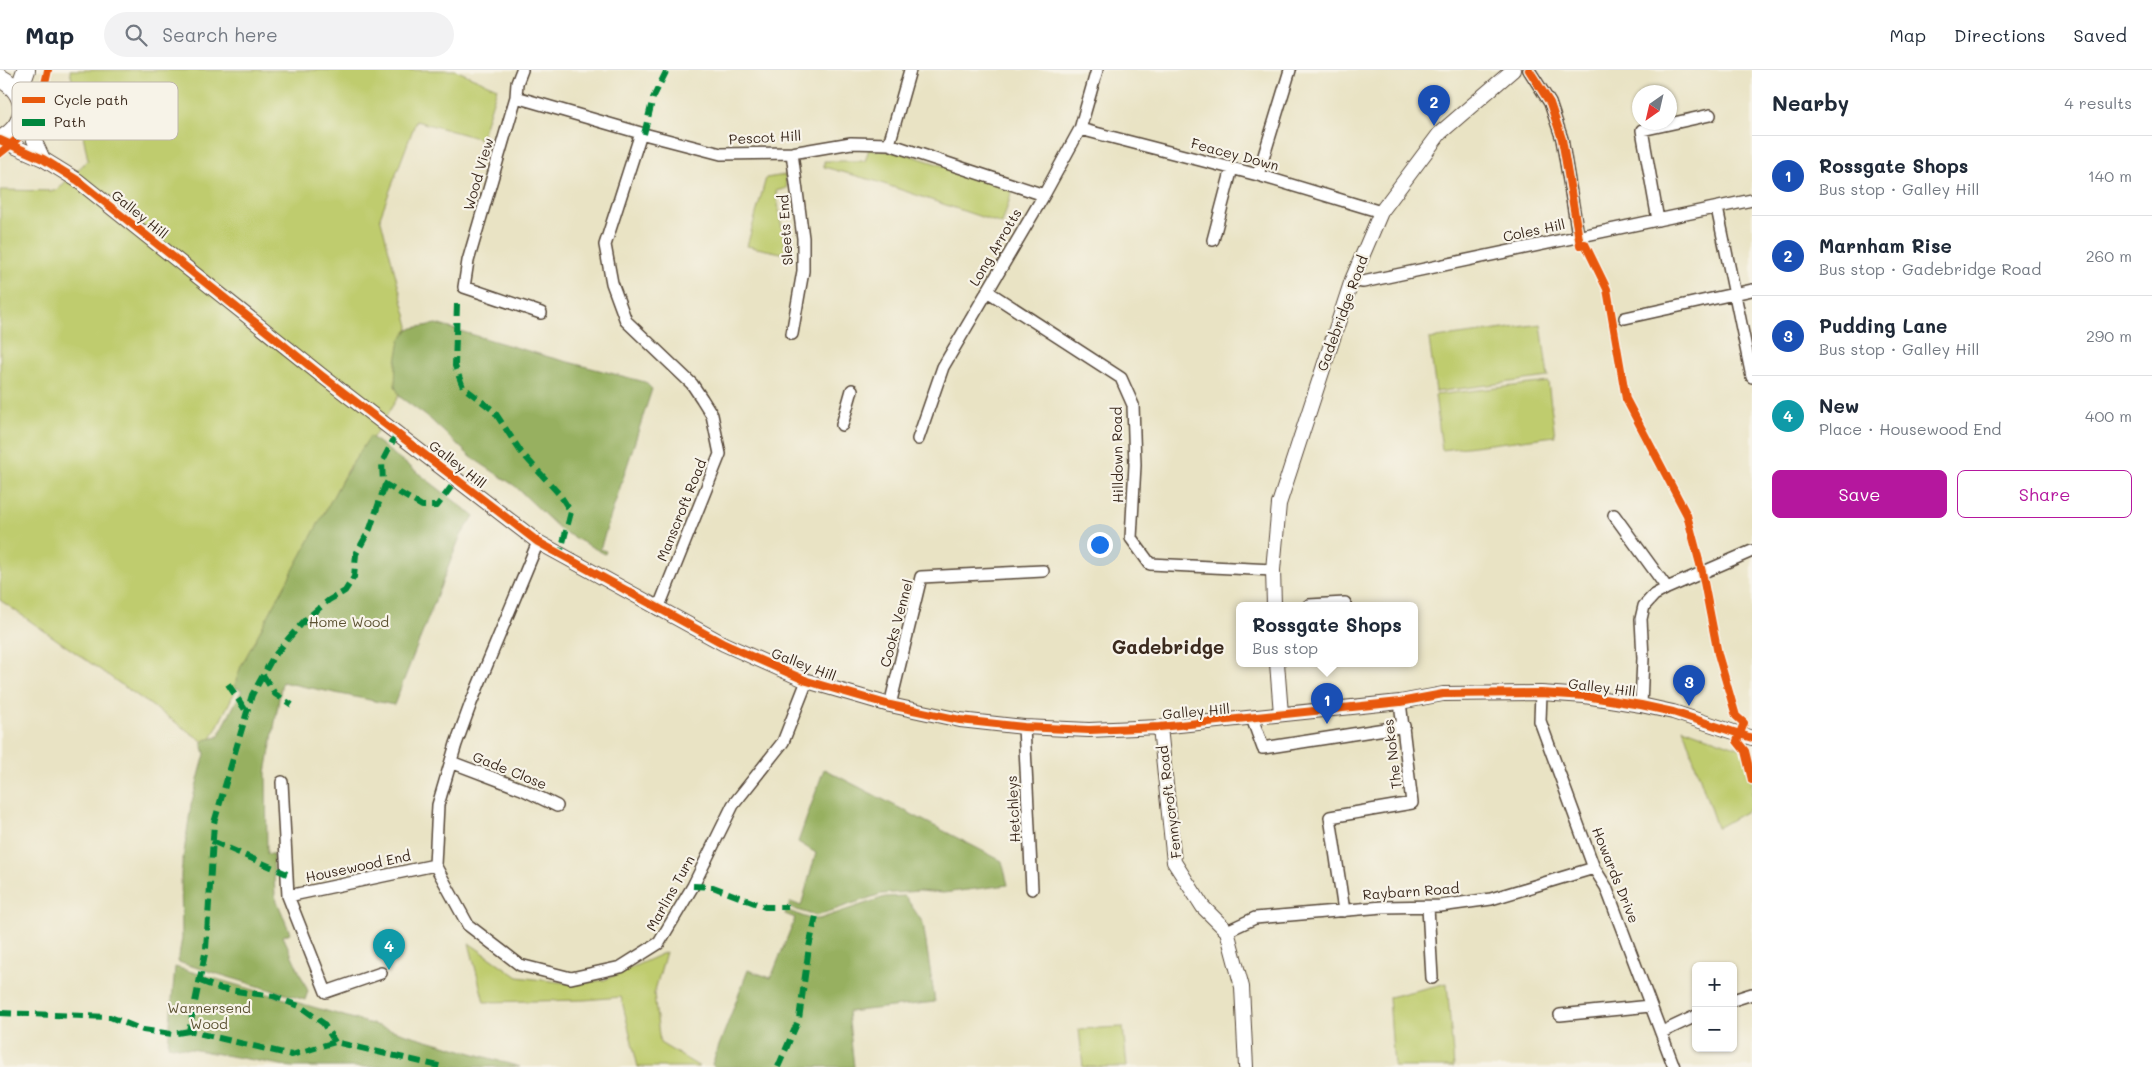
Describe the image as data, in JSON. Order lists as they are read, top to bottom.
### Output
{
  "streets": {
    "street": [
      "Pescot Hill",
      "Feacey Down",
      "Wood View",
      "Galley Hill",
      "Sleets End",
      "Coles Hill",
      "Long Arrotts",
      "Gadebridge Road",
      "Hilldown Road",
      "Manscroft Road",
      "Cooks Vennel",
      "The Nokes",
      "Gade Close",
      "Fennycroft Road",
      "Hetchleys",
      "Housewood End",
      "Howards Drive",
      "Raybarn Road",
      "Marlins Turn"
    ]
  },
  "crossings": [
    ["Pescot Hill", "Wood View"],
    ["Pescot Hill", "Sleets End"],
    ["Pescot Hill", "Long Arrotts"],
    ["Pescot Hill", "Manscroft Road"],
    ["Feacey Down", "Long Arrotts"],
    ["Feacey Down", "Gadebridge Road"],
    ["Galley Hill", "Manscroft Road"],
    ["Galley Hill", "Cooks Vennel"],
    ["Galley Hill", "The Nokes"],
    ["Galley Hill", "Fennycroft Road"],
    ["Galley Hill", "Hetchleys"],
    ["Galley Hill", "Howards Drive"],
    ["Galley Hill", "Marlins Turn"],
    ["Coles Hill", "Gadebridge Road"],
    ["Long Arrotts", "Hilldown Road"],
    ["Gadebridge Road", "Hilldown Road"],
    ["The Nokes", "Raybarn Road"],
    ["Fennycroft Road", "Raybarn Road"],
    ["Housewood End", "Marlins Turn"],
    ["Howards Drive", "Raybarn Road"]
  ],
  "districts": ["Gadebridge"],
  "parks": ["Home Wood", "Warnersend Wood"],
  "legend": ["Cycle path", "Path"],
  "north": "bottom left",
  "page": {
    "header": "Map",
    "search": "Search here",
    "nav": ["Map", "Directions", "Saved"],
    "heading": ["Nearby", "4 results"],
    "pins": [
      "2",
      "3",
      "1",
      "4"
    ],
    "list": [
      {
        "mark": "1",
        "name": "Rossgate Shops",
        "note": "Bus stop · Galley Hill",
        "value": "140 m"
      },
      {
        "mark": "2",
        "name": "Marnham Rise",
        "note": "Bus stop · Gadebridge Road",
        "value": "260 m"
      },
      {
        "mark": "3",
        "name": "Pudding Lane",
        "note": "Bus stop · Galley Hill",
        "value": "290 m"
      },
      {
        "mark": "4",
        "name": "New",
        "note": "Place · Housewood End",
        "value": "400 m"
      }
    ],
    "buttons": ["Save", "Share"],
    "popup": ["Rossgate Shops", "Bus stop"],
    "map_buttons": ["+", "−"]
  }
}
